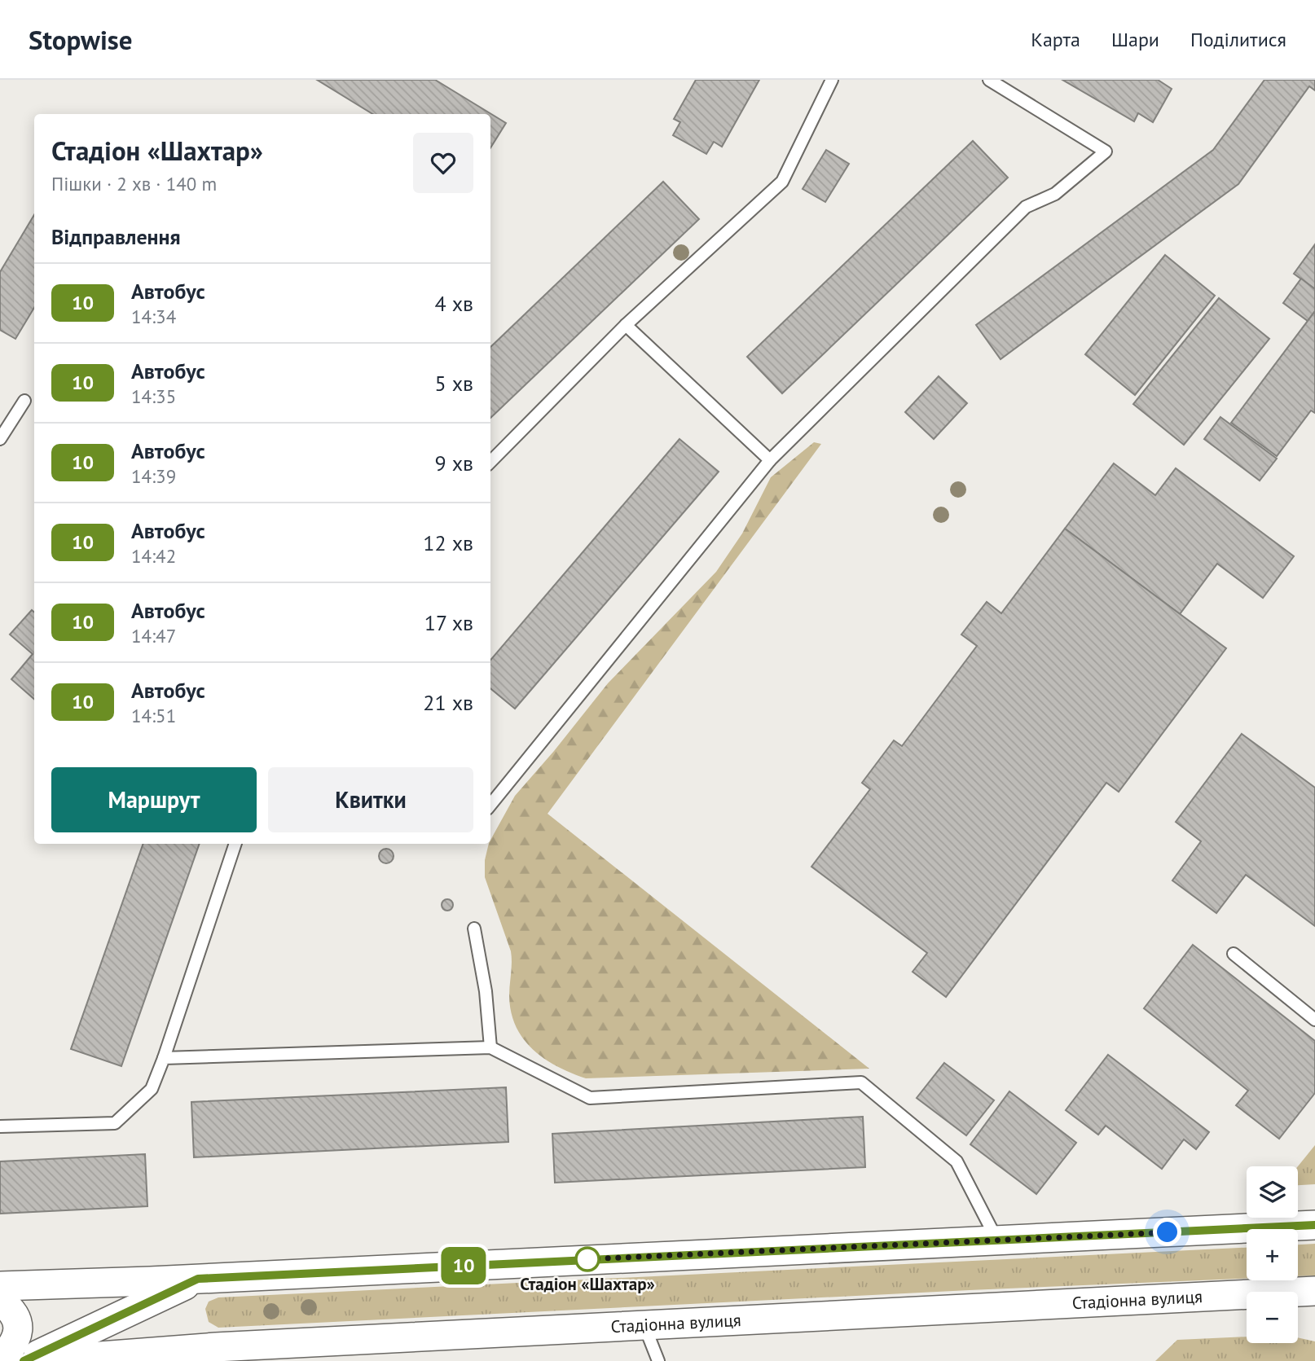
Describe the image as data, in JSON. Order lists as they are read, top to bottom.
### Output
{
  "streets": {
    "street": ["Стадіонна вулиця"]
  },
  "places": ["Стадіон «Шахтар»"],
  "lines": ["bus line 10"],
  "page": {
    "header": "Stopwise",
    "nav": ["Карта", "Шари", "Поділитися"],
    "on_map": "10",
    "heading": [
      ["Стадіон «Шахтар»", "Пішки · 2 хв · 140 m"],
      "Відправлення"
    ],
    "list": [
      {
        "mark": "10",
        "name": "Автобус",
        "note": "14:34",
        "value": "4 хв"
      },
      {
        "mark": "10",
        "name": "Автобус",
        "note": "14:35",
        "value": "5 хв"
      },
      {
        "mark": "10",
        "name": "Автобус",
        "note": "14:39",
        "value": "9 хв"
      },
      {
        "mark": "10",
        "name": "Автобус",
        "note": "14:42",
        "value": "12 хв"
      },
      {
        "mark": "10",
        "name": "Автобус",
        "note": "14:47",
        "value": "17 хв"
      },
      {
        "mark": "10",
        "name": "Автобус",
        "note": "14:51",
        "value": "21 хв"
      }
    ],
    "buttons": ["Маршрут", "Квитки"],
    "map_buttons": ["+", "−"]
  }
}
